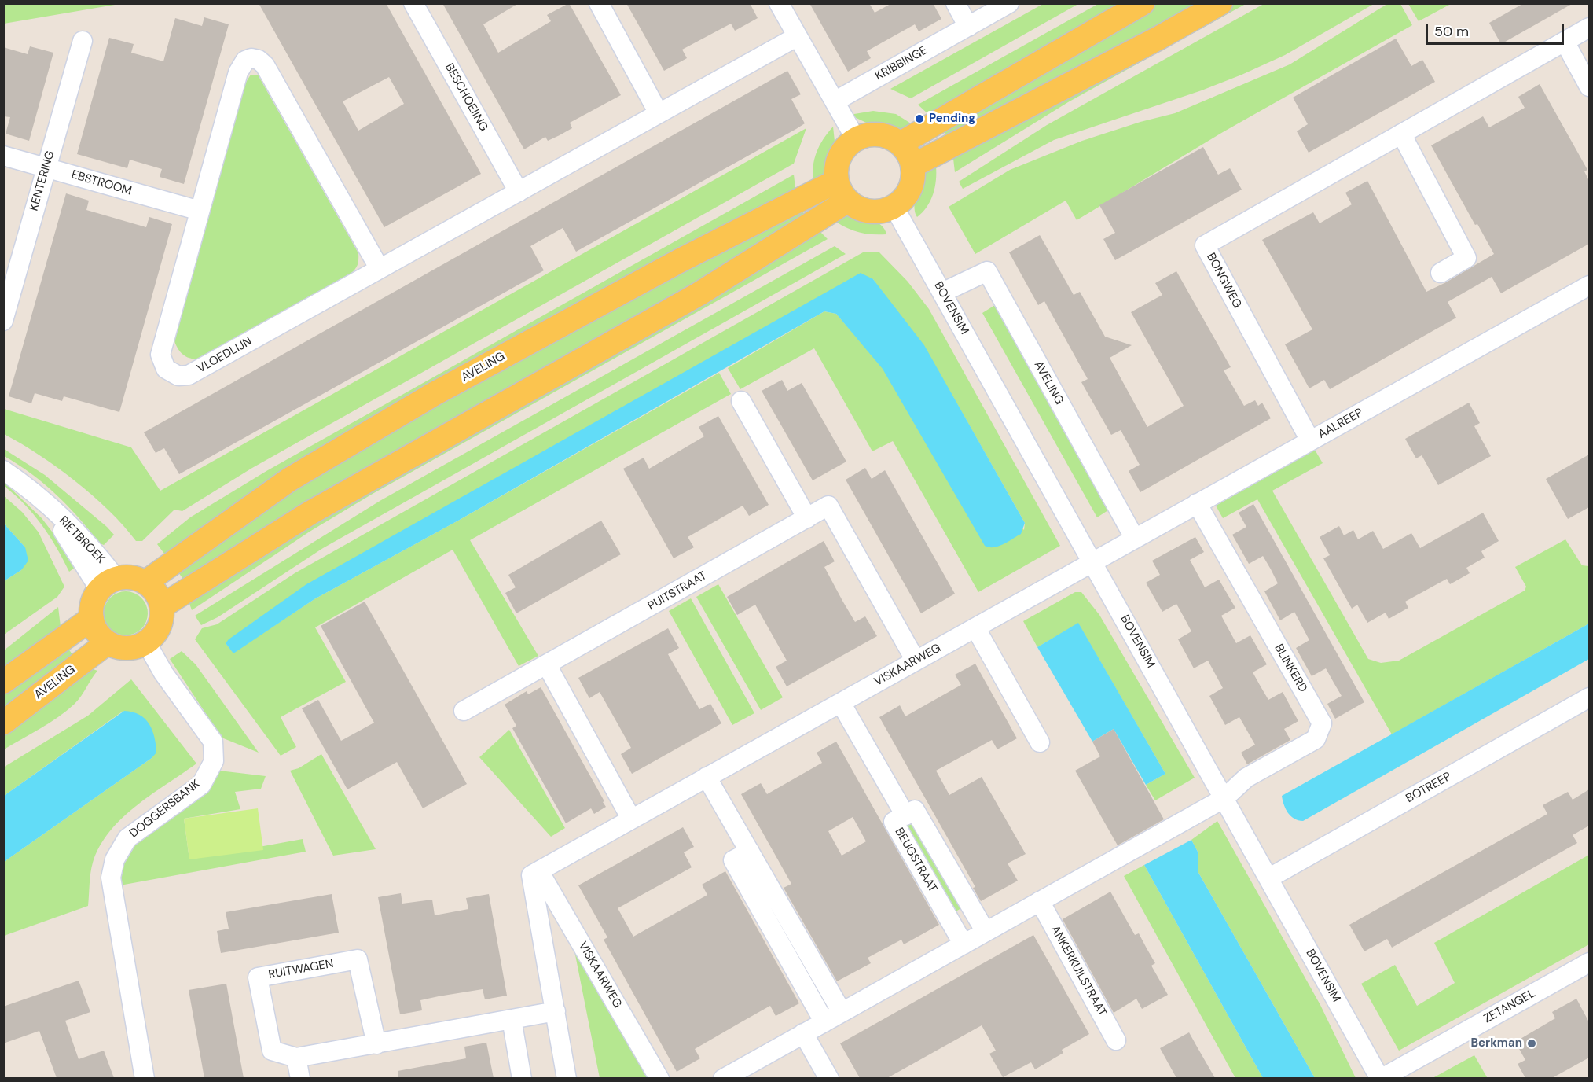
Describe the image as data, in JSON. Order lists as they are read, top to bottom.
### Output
{
  "streets": {
    "main road": ["AVELING"],
    "street": [
      "KRIBBINGE",
      "BESCHOEIING",
      "KENTERING",
      "EBSTROOM",
      "BONGWEG",
      "BOVENSIM",
      "VLOEDLIJN",
      "AALREEP",
      "RIETBROEK",
      "PUITSTRAAT",
      "VISKAARWEG",
      "BLINKERD",
      "BOTREEP",
      "DOGGERSBANK",
      "BEUGSTRAAT",
      "RUITWAGEN",
      "ANKERKUILSTRAAT",
      "ZETANGEL"
    ]
  },
  "crossings": [
    ["KENTERING", "EBSTROOM"],
    ["EBSTROOM", "VLOEDLIJN"],
    ["BONGWEG", "AALREEP"],
    ["BOVENSIM", "AVELING"],
    ["BOVENSIM", "AALREEP"],
    ["BOVENSIM", "VISKAARWEG"],
    ["BOVENSIM", "BLINKERD"],
    ["BOVENSIM", "BOTREEP"],
    ["BOVENSIM", "ZETANGEL"],
    ["AVELING", "AALREEP"],
    ["AVELING", "RIETBROEK"],
    ["AVELING", "DOGGERSBANK"],
    ["AALREEP", "VISKAARWEG"],
    ["AALREEP", "BLINKERD"],
    ["RIETBROEK", "DOGGERSBANK"],
    ["PUITSTRAAT", "VISKAARWEG"]
  ],
  "places": ["Pending", "Berkman"],
  "scale_bar": "50 m"
}
